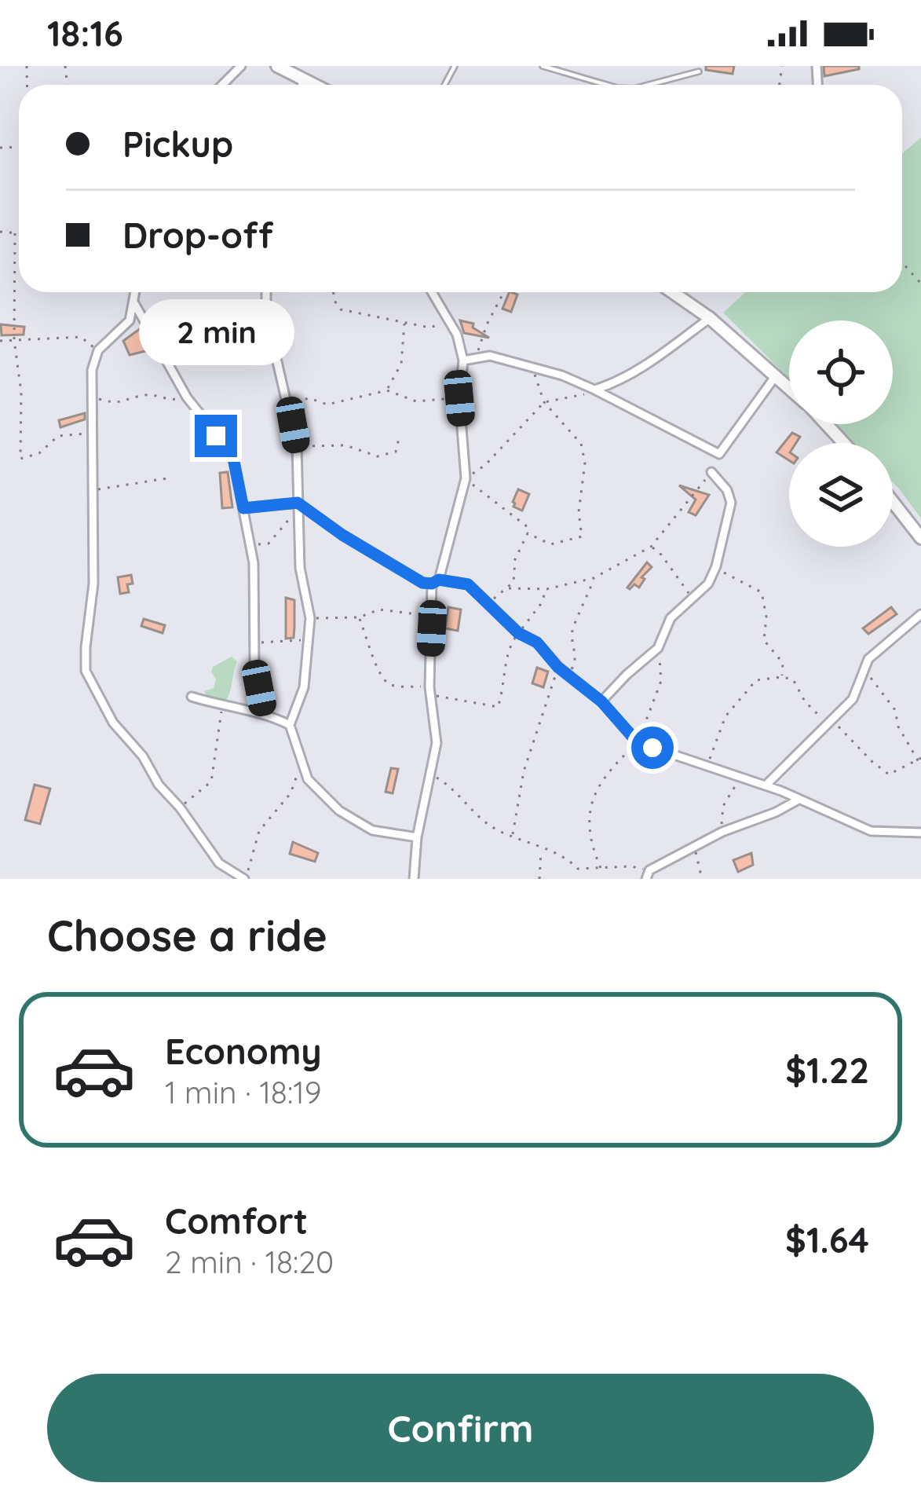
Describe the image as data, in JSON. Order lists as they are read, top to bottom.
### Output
{
  "page": {
    "status": "18:16",
    "banner": ["Pickup", "Drop-off"],
    "bubble": "2 min",
    "heading": "Choose a ride",
    "list": [
      {
        "name": "Economy",
        "note": "1 min · 18:19",
        "value": "$1.22"
      },
      {
        "name": "Comfort",
        "note": "2 min · 18:20",
        "value": "$1.64"
      }
    ],
    "buttons": "Confirm"
  }
}
